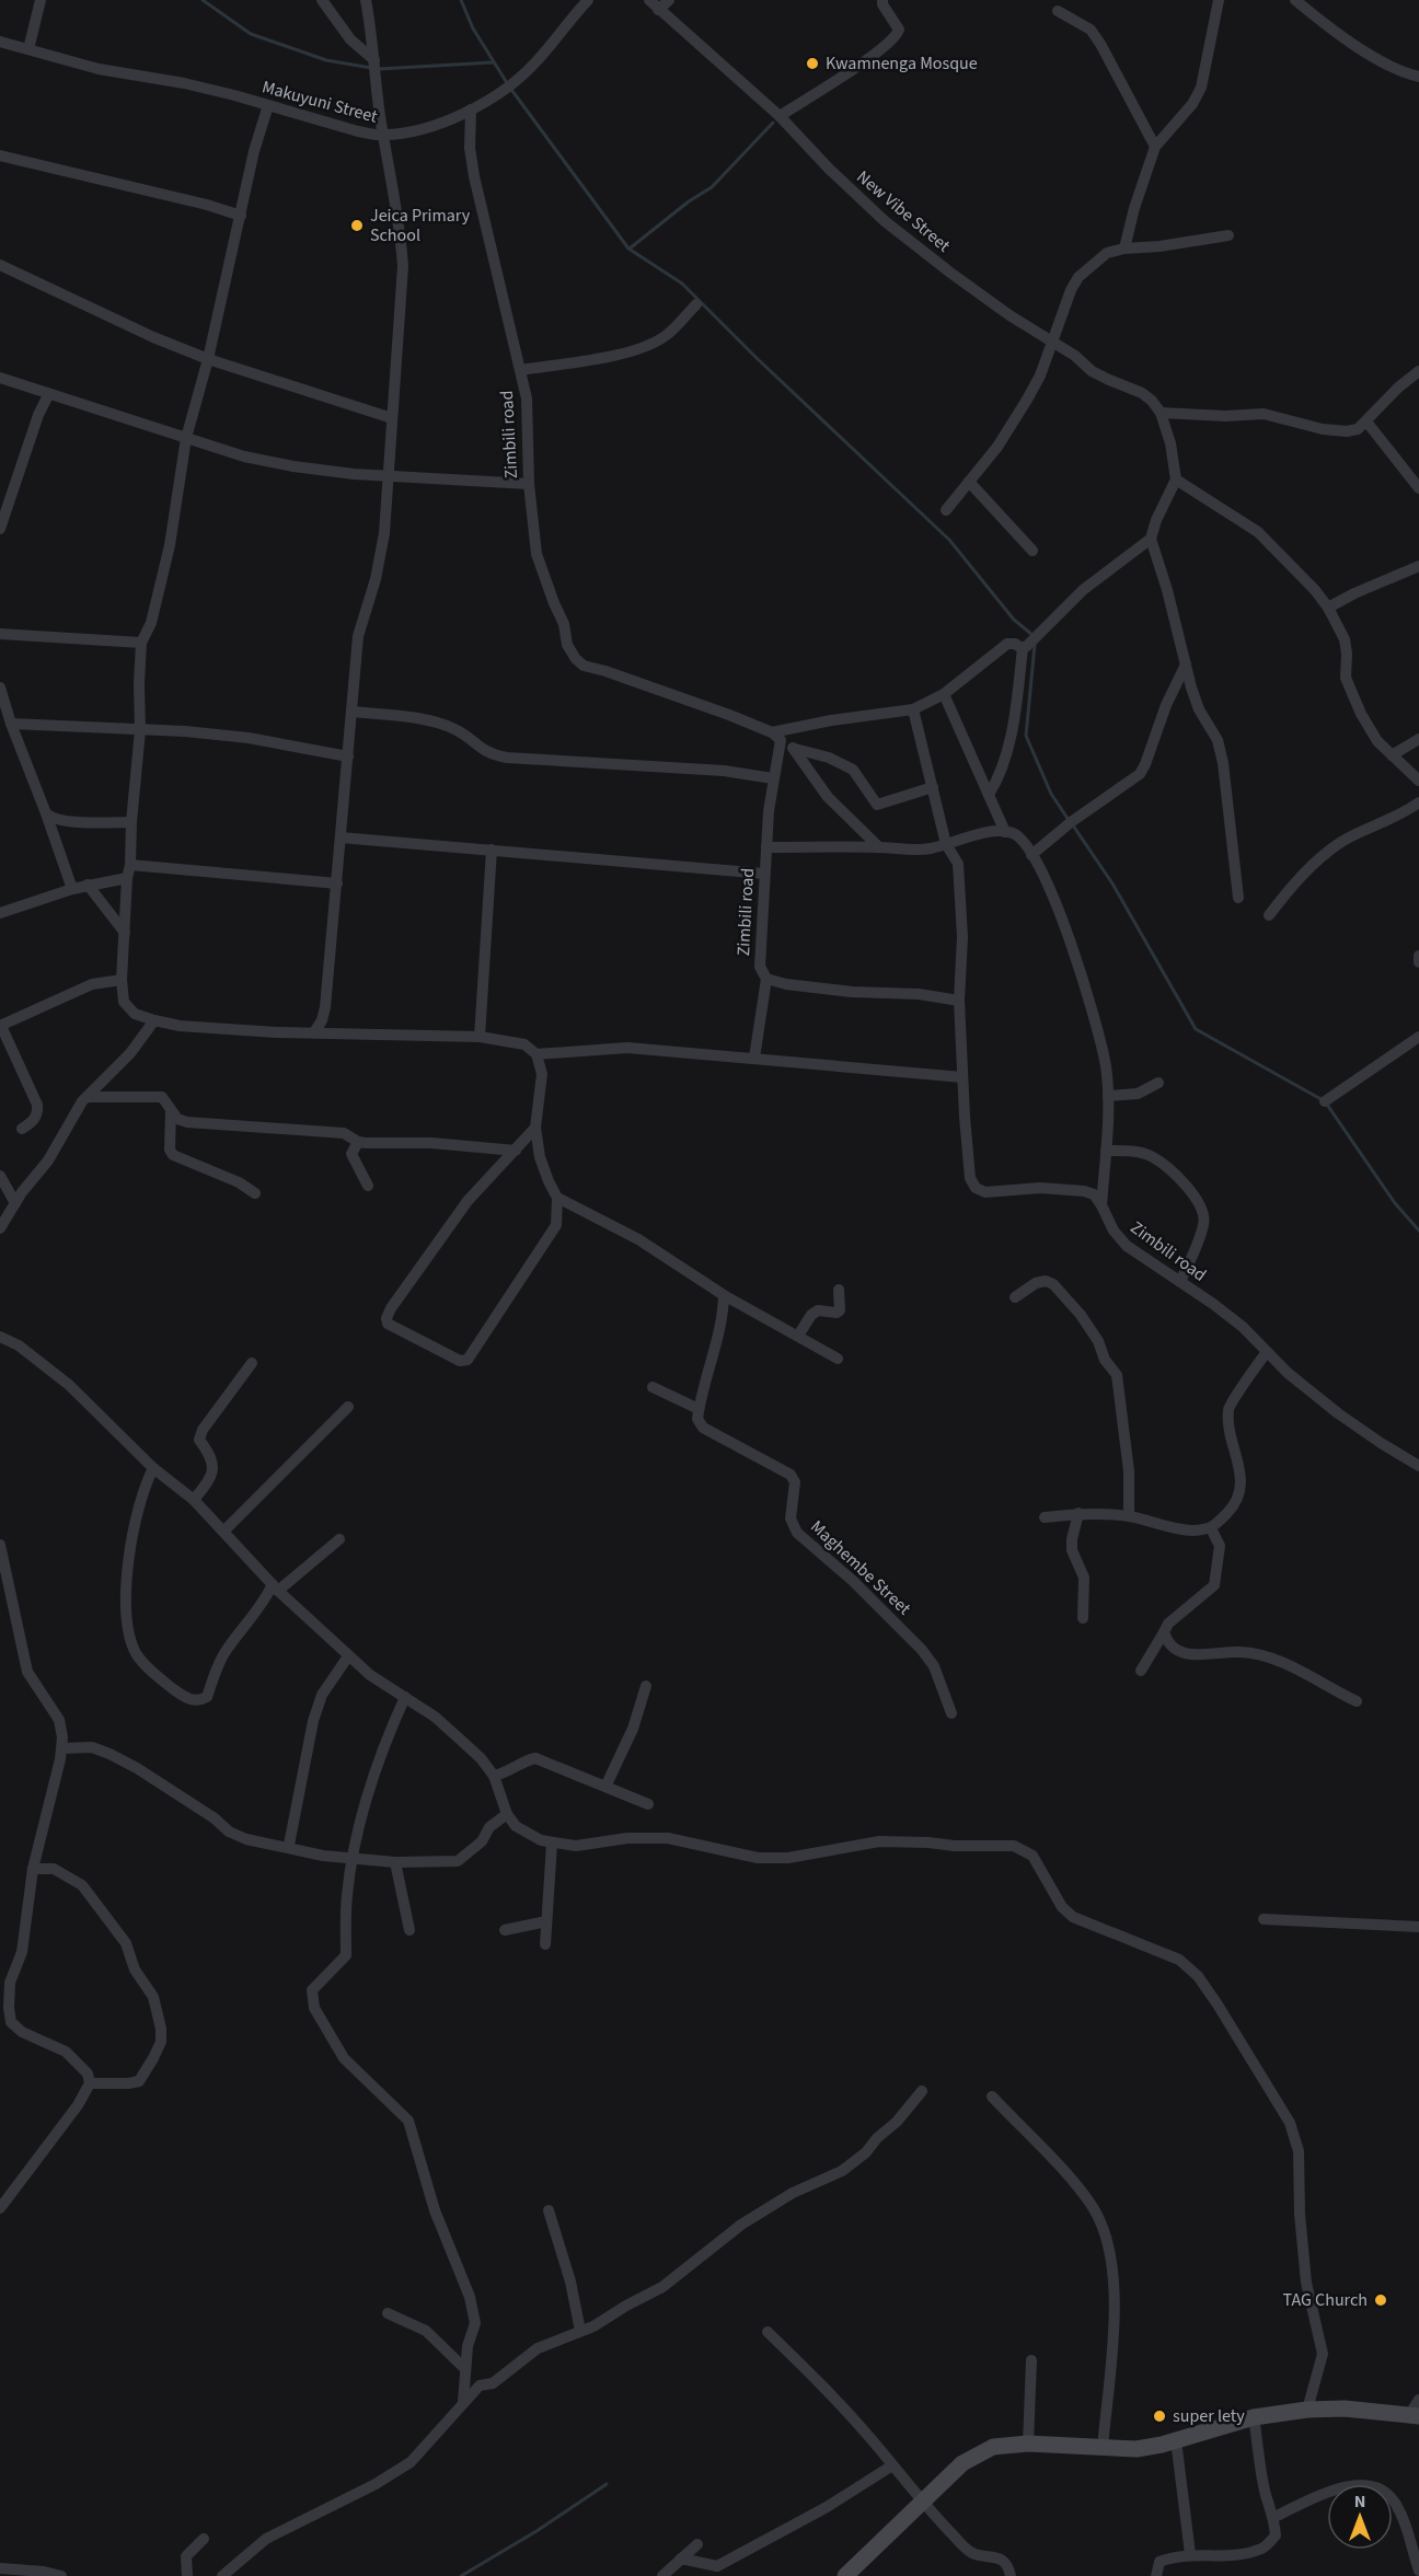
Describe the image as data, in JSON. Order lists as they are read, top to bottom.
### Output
{
  "streets": {
    "street": [
      "Makuyuni Street",
      "New Vibe Street",
      "Zimbili road",
      "Maghembe Street"
    ]
  },
  "crossings": [
    ["Makuyuni Street", "Zimbili road"]
  ],
  "places": [
    "Kwamnenga Mosque",
    "Jeica Primary School",
    "TAG Church",
    "super lety"
  ],
  "north": "top"
}
